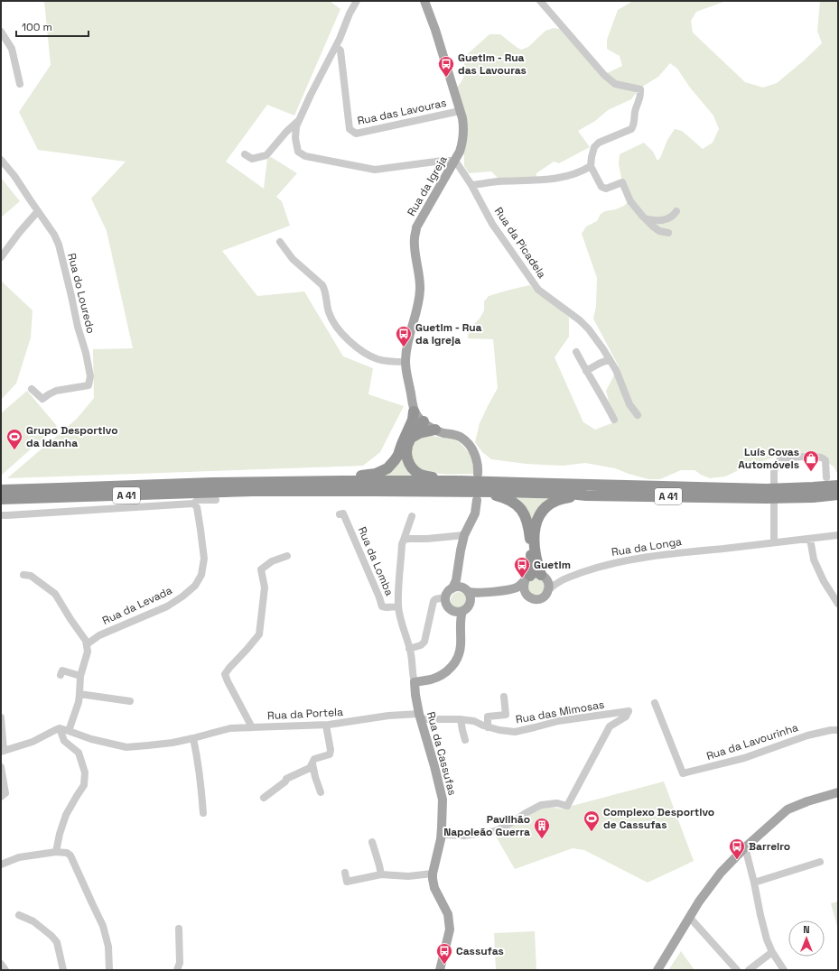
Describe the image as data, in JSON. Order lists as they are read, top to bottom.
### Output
{
  "streets": {
    "highway": ["A 41"],
    "main road": ["Rua da Igreja", "Rua da Longa", "Rua da Cassufas"],
    "street": [
      "Rua das Lavouras",
      "Rua da Picadela",
      "Rua do Louredo",
      "Rua da Lomba",
      "Rua da Levada",
      "Rua das Mimosas",
      "Rua da Portela",
      "Rua da Lavourinha"
    ]
  },
  "crossings": [
    ["Rua das Lavouras", "Rua da Igreja"],
    ["Rua da Igreja", "Rua da Picadela"],
    ["A 41", "Rua da Longa"],
    ["Rua da Lomba", "Rua da Cassufas"],
    ["Rua das Mimosas", "Rua da Portela"],
    ["Rua das Mimosas", "Rua da Cassufas"],
    ["Rua da Portela", "Rua da Cassufas"]
  ],
  "places": {
    "bus stop": [
      "Guetim - Rua das Lavouras",
      "Guetim - Rua da Igreja",
      "Guetim",
      "Barreiro",
      "Cassufas"
    ],
    "sports": ["Grupo Desportivo da Idanha", "Complexo Desportivo de Cassufas"],
    "shop": ["Luís Covas Automóveis"],
    "building": ["Pavilhão Napoleão Guerra"]
  },
  "scale_bar": "100 m",
  "north": "top"
}
